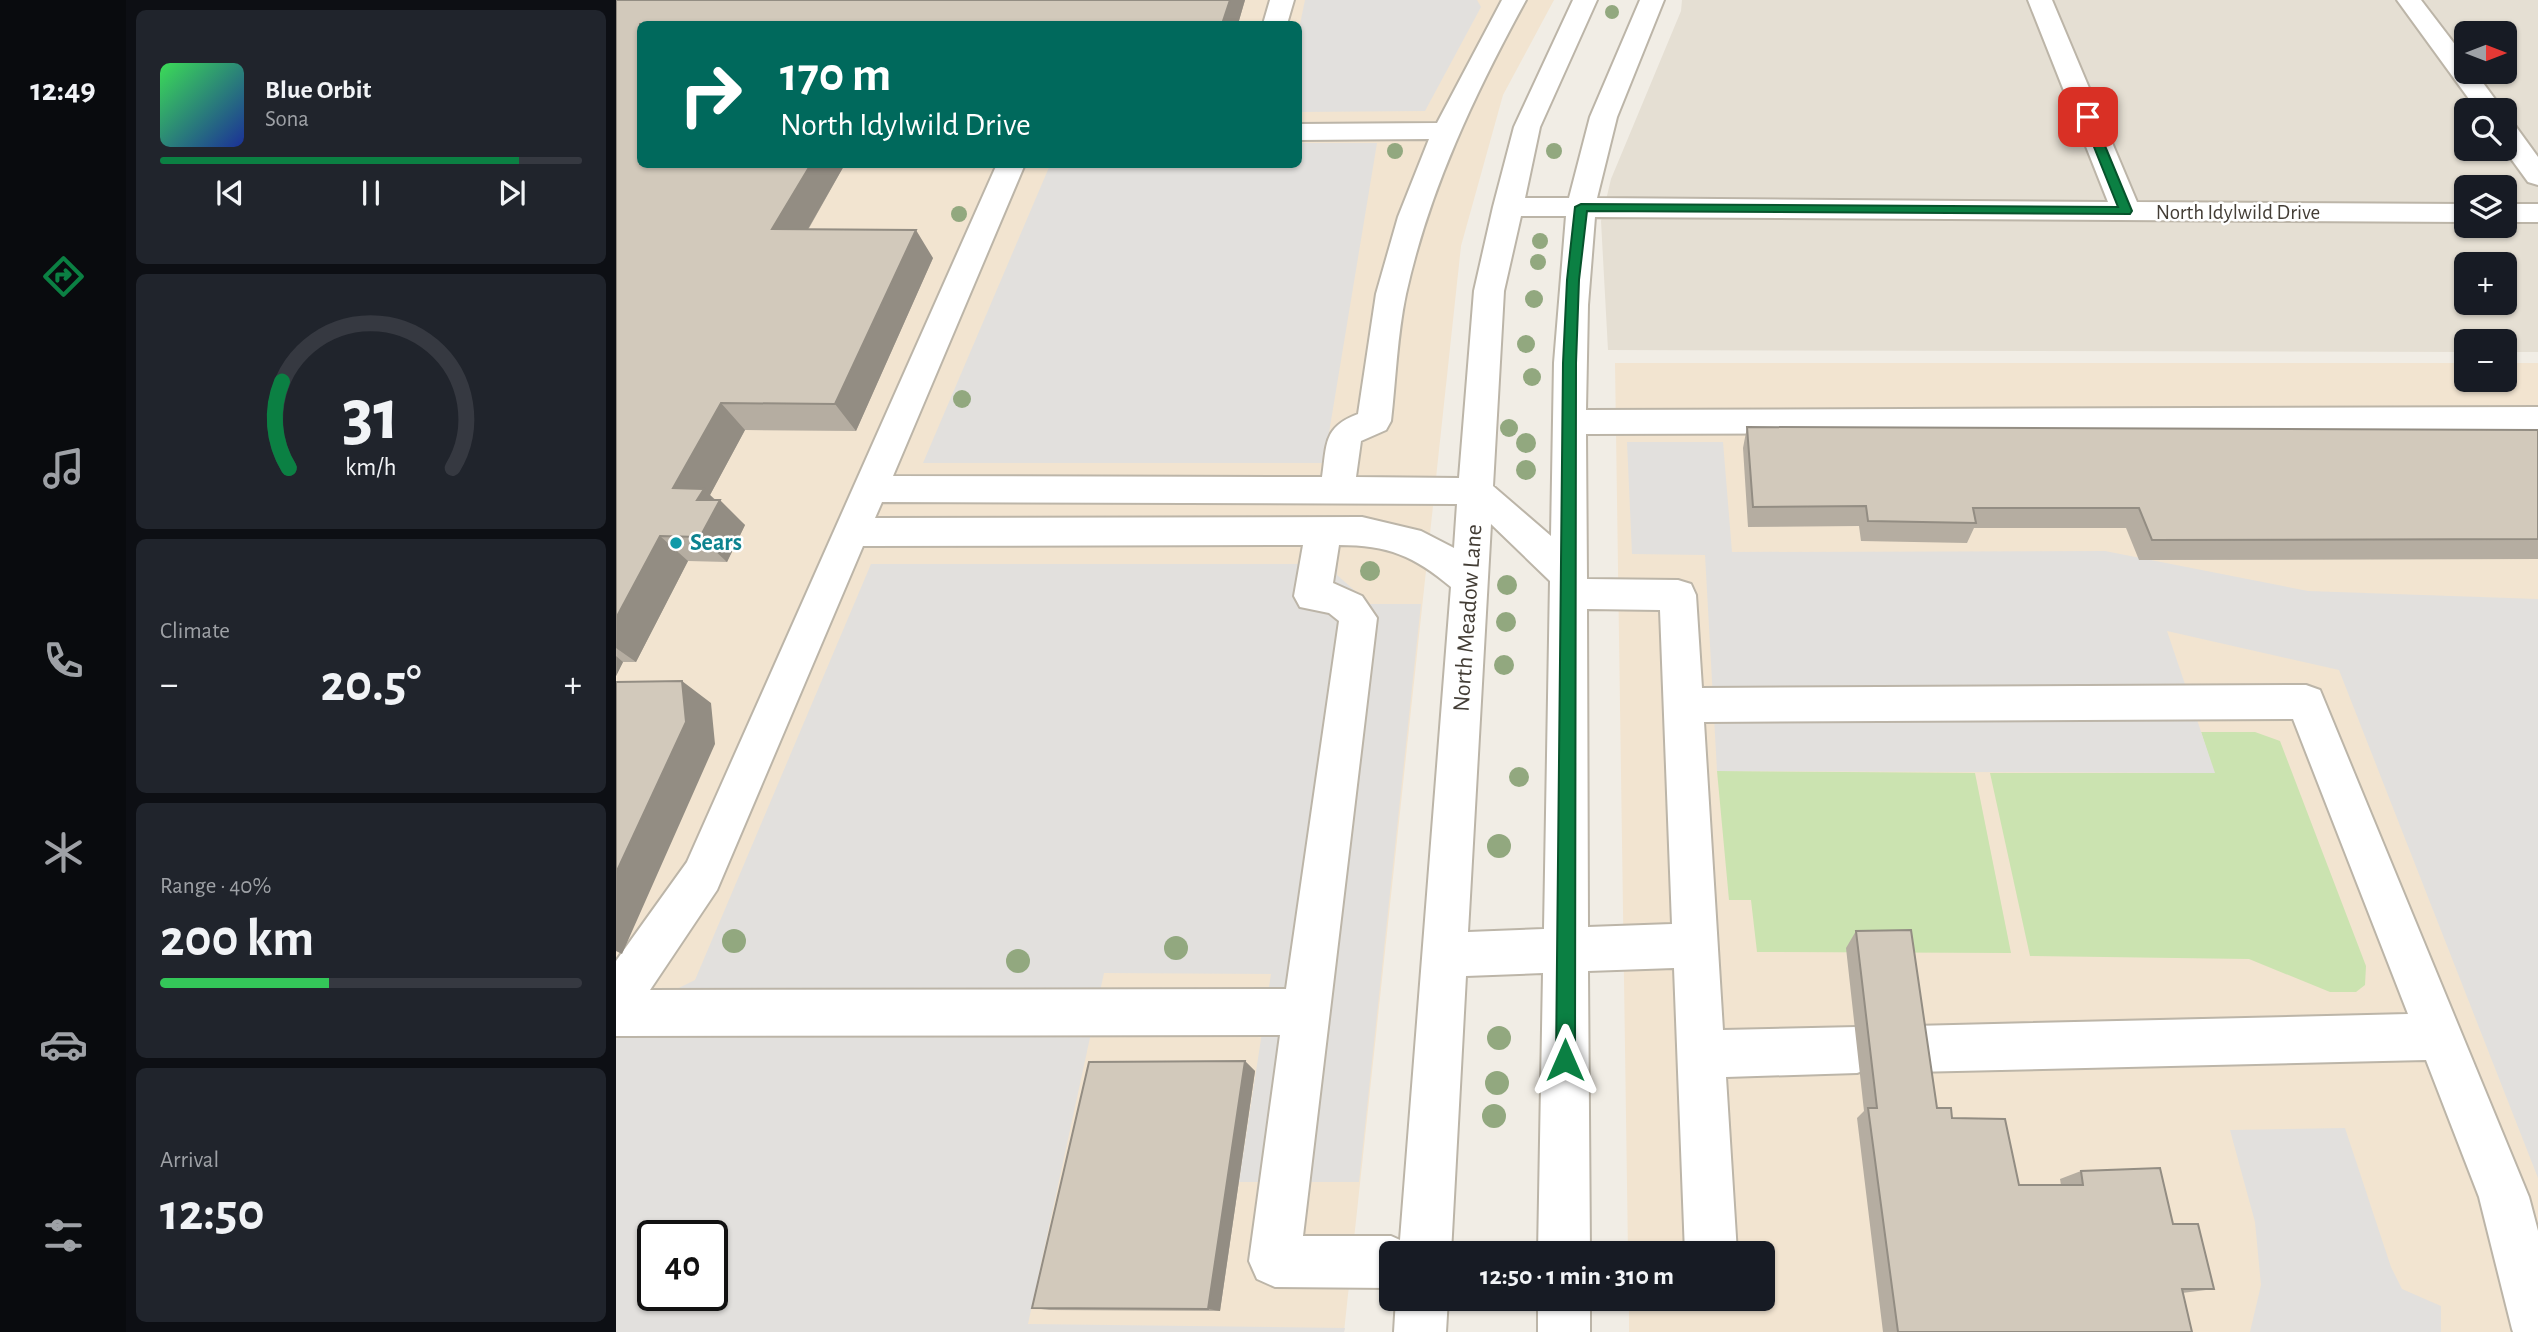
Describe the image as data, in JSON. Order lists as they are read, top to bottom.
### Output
{
  "streets": {
    "street": ["North Idylwild Drive", "North Meadow Lane"]
  },
  "crossings": [
    ["North Idylwild Drive", "North Meadow Lane"]
  ],
  "places": ["Sears"],
  "north": "right",
  "page": {
    "tabs": "12:49",
    "map_buttons": ["+", "−"],
    "turn": ["170 m", "North Idylwild Drive"],
    "song": ["Blue Orbit", "Sona"],
    "tile": [
      "Climate",
      ["Range · 40%", "200 km"],
      ["Arrival", "12:50"]
    ],
    "heat": ["−", "20.5°", "+"],
    "limit": "40",
    "trip": "12:50 · 1 min · 310 m",
    "gauge": ["31", "km/h"]
  }
}
